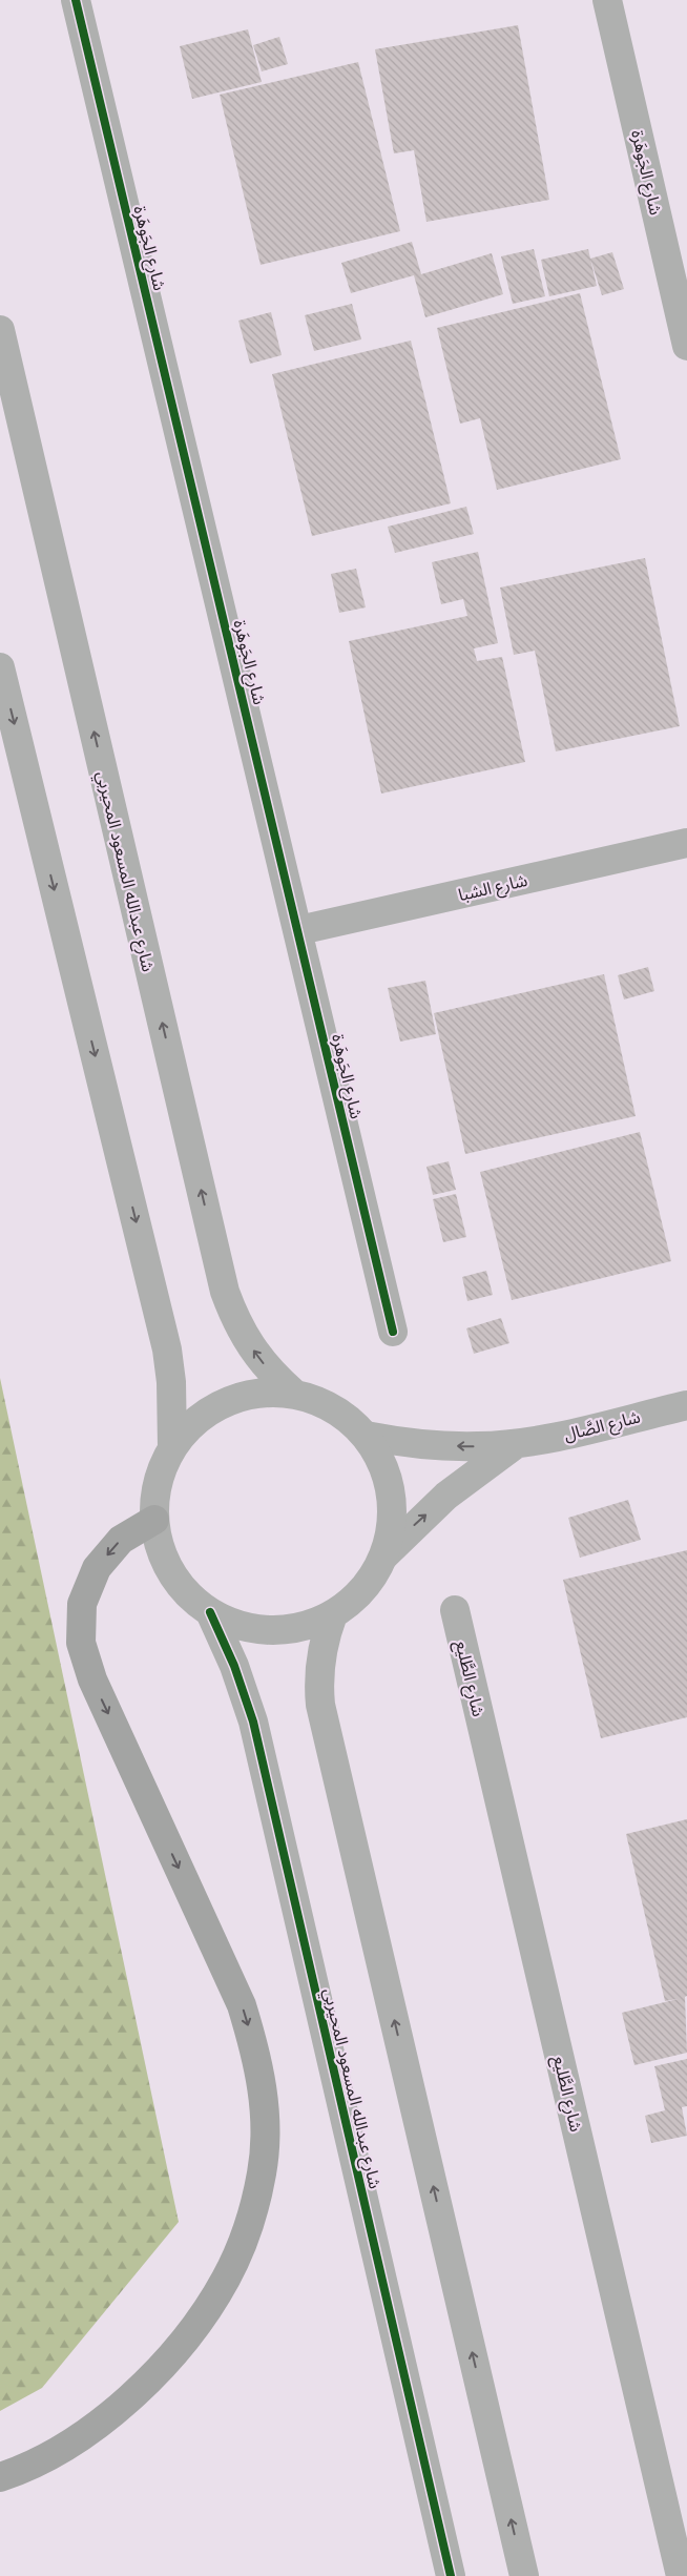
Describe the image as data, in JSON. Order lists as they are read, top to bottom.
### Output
{
  "streets": {
    "street": [
      "شارع الجَوهَرة",
      "شارع عبدالله المسعود المحيربي",
      "شارع الشبا",
      "شارع الصَّال",
      "شارع الطَّليع"
    ]
  },
  "crossings": [
    ["شارع الجَوهَرة", "شارع الشبا"]
  ]
}
